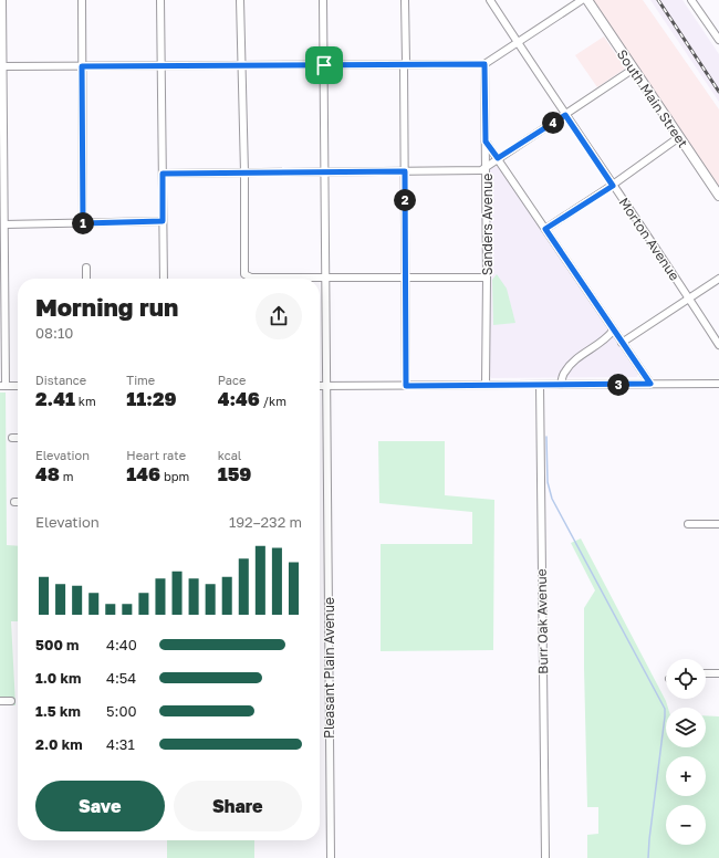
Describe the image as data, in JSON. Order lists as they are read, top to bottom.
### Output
{
  "streets": {
    "main road": ["South Main Street"],
    "street": [
      "Sanders Avenue",
      "Morton Avenue",
      "Burr Oak Avenue",
      "Pleasant Plain Avenue"
    ]
  },
  "page": {
    "pins": [
      "4",
      "2",
      "1",
      "3"
    ],
    "heading": ["Morning run", "08:10"],
    "stats": [
      ["Distance", "2.41 km"],
      ["Time", "11:29"],
      ["Pace", "4:46 /km"],
      ["Elevation", "48 m"],
      ["Heart rate", "146 bpm"],
      ["kcal", "159"]
    ],
    "chart": ["Elevation", "192–232 m"],
    "list": [
      {
        "name": "500 m",
        "note": "4:40"
      },
      {
        "name": "1.0 km",
        "note": "4:54"
      },
      {
        "name": "1.5 km",
        "note": "5:00"
      },
      {
        "name": "2.0 km",
        "note": "4:31"
      }
    ],
    "map_buttons": ["+", "−"],
    "buttons": ["Save", "Share"]
  }
}
